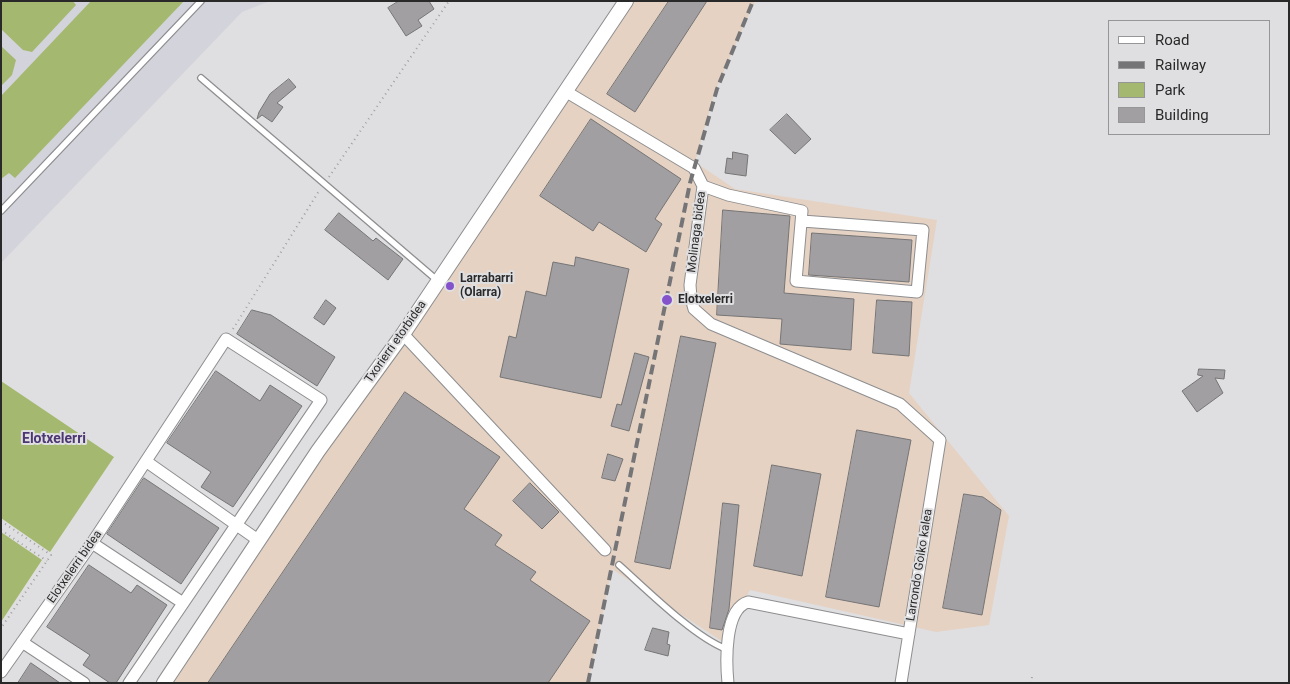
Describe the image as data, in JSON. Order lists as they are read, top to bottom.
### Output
{
  "streets": {
    "street": [
      "Molinaga bidea",
      "Txorierri etorbidea",
      "Larrondo Goiko kalea",
      "Elotxelerri bidea"
    ]
  },
  "crossings": [
    ["Molinaga bidea", "Txorierri etorbidea"],
    ["Molinaga bidea", "Larrondo Goiko kalea"]
  ],
  "districts": ["Elotxelerri"],
  "places": ["Larrabarri (Olarra)", "Elotxelerri"],
  "legend": [
    "Road",
    "Railway",
    "Park",
    "Building"
  ]
}
